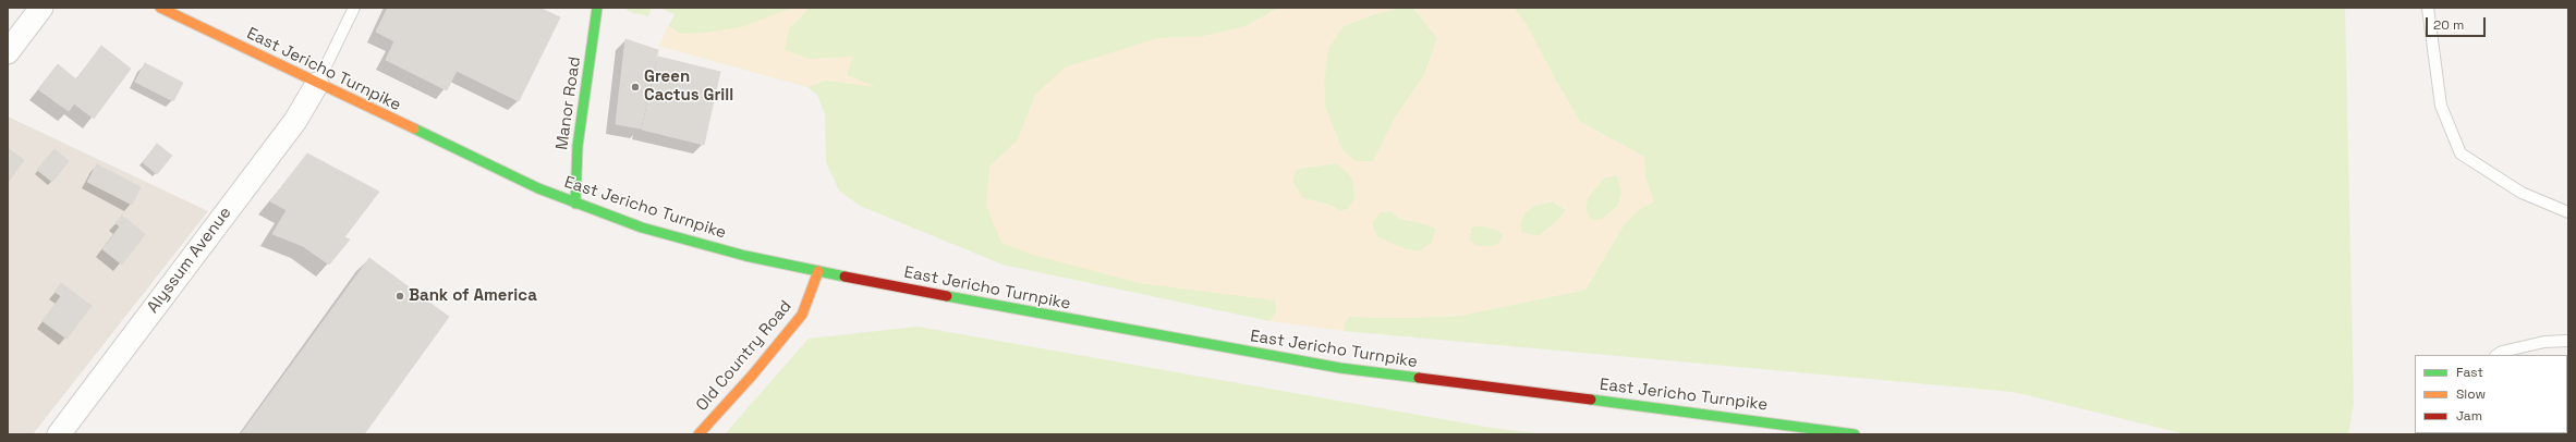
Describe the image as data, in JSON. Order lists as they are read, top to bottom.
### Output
{
  "streets": {
    "main road": ["East Jericho Turnpike", "Manor Road", "Old Country Road"],
    "street": ["Alyssum Avenue"]
  },
  "crossings": [
    ["East Jericho Turnpike", "Manor Road"],
    ["East Jericho Turnpike", "Alyssum Avenue"],
    ["East Jericho Turnpike", "Old Country Road"]
  ],
  "places": ["Green Cactus Grill", "Bank of America"],
  "legend": ["Fast", "Slow", "Jam"],
  "scale_bar": "20 m"
}
